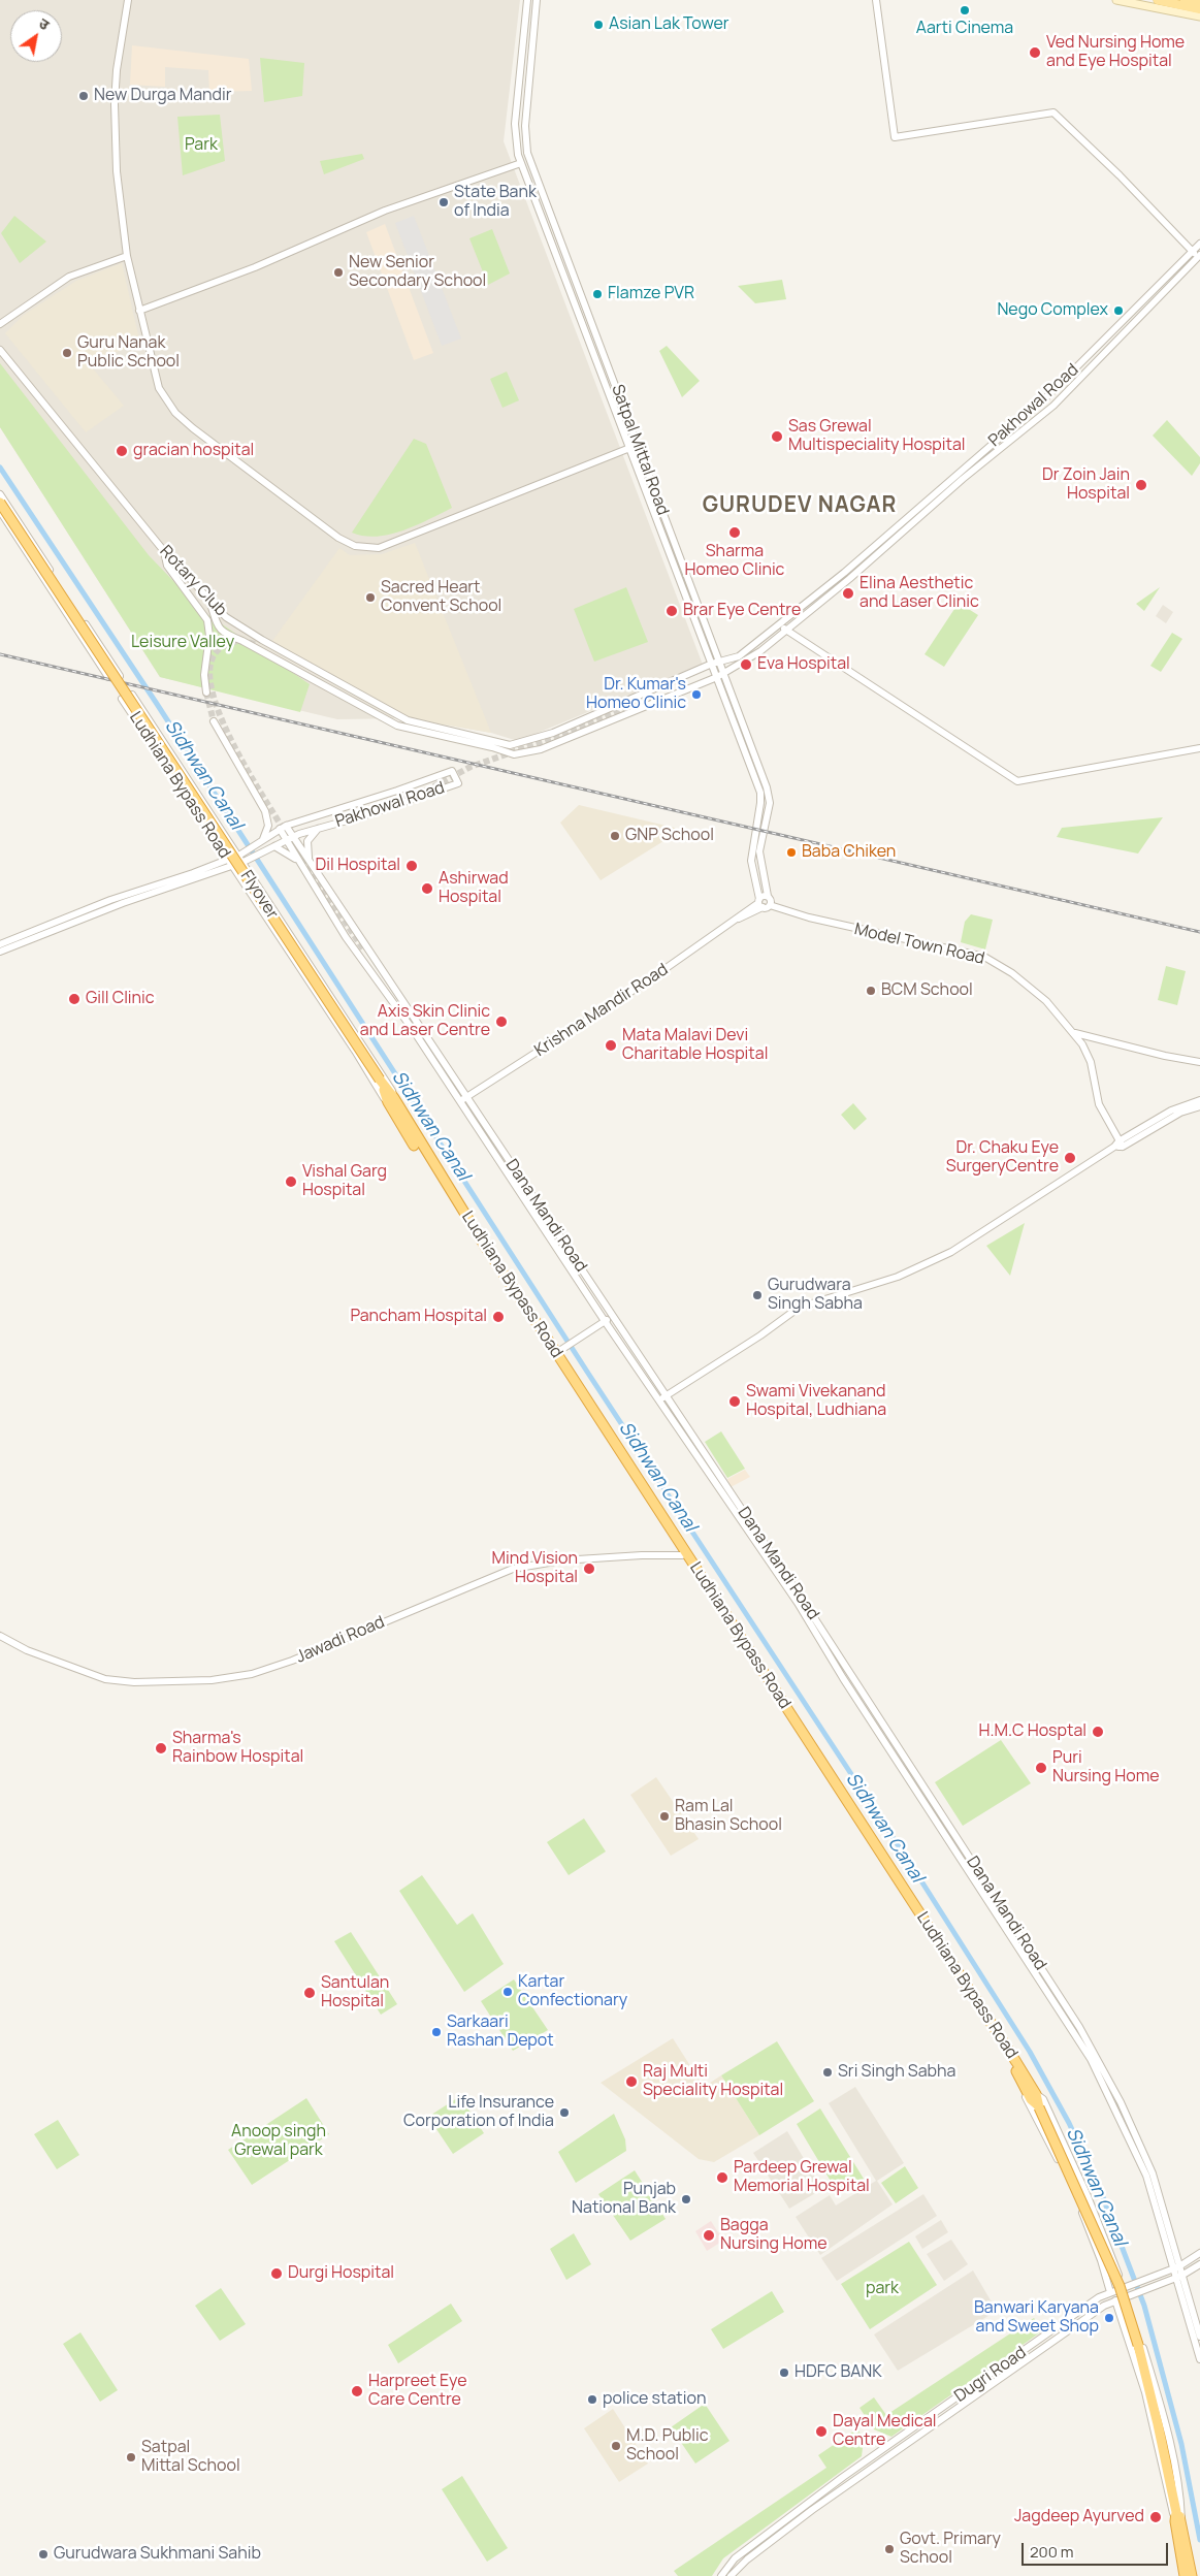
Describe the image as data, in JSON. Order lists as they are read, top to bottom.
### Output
{
  "streets": {
    "highway": ["Ludhiana Bypass Road", "Flyover"],
    "street": [
      "Pakhowal Road",
      "Satpal Mittal Road",
      "Rotary Club",
      "Model Town Road",
      "Krishna Mandir Road",
      "Dana Mandi Road",
      "Jawadi Road",
      "Dugri Road"
    ]
  },
  "crossings": [
    ["Pakhowal Road", "Satpal Mittal Road"],
    ["Pakhowal Road", "Rotary Club"],
    ["Pakhowal Road", "Ludhiana Bypass Road"],
    ["Pakhowal Road", "Dana Mandi Road"],
    ["Satpal Mittal Road", "Model Town Road"],
    ["Satpal Mittal Road", "Krishna Mandir Road"],
    ["Ludhiana Bypass Road", "Flyover"],
    ["Ludhiana Bypass Road", "Jawadi Road"],
    ["Model Town Road", "Krishna Mandir Road"],
    ["Krishna Mandir Road", "Dana Mandi Road"],
    ["Dana Mandi Road", "Dugri Road"]
  ],
  "districts": ["GURUDEV NAGAR"],
  "water": ["Sidhwan Canal"],
  "parks": [
    "Park",
    "Leisure Valley",
    "Anoop singh Grewal park",
    "park"
  ],
  "places": [
    "Aarti Cinema",
    "Asian Lak Tower",
    "Ved Nursing Home and Eye Hospital",
    "New Durga Mandir",
    "State Bank of India",
    "New Senior Secondary School",
    "Flamze PVR",
    "Nego Complex",
    "Guru Nanak Public School",
    "Sas Grewal Multispeciality Hospital",
    "gracian hospital",
    "Dr Zoin Jain Hospital",
    "Sharma Homeo Clinic",
    "Elina Aesthetic and Laser Clinic",
    "Sacred Heart Convent School",
    "Brar Eye Centre",
    "Eva Hospital",
    "Dr. Kumar's Homeo Clinic",
    "GNP School",
    "Baba Chiken",
    "Dil Hospital",
    "Ashirwad Hospital",
    "BCM School",
    "Gill Clinic",
    "Axis Skin Clinic and Laser Centre",
    "Mata Malavi Devi Charitable Hospital",
    "Dr. Chaku Eye SurgeryCentre",
    "Vishal Garg Hospital",
    "Gurudwara Singh Sabha",
    "Pancham Hospital",
    "Swami Vivekanand Hospital, Ludhiana",
    "Mind Vision Hospital",
    "H.M.C Hosptal",
    "Sharma's Rainbow Hospital",
    "Puri Nursing Home",
    "Ram Lal Bhasin School",
    "Kartar Confectionary",
    "Santulan Hospital",
    "Sarkaari Rashan Depot",
    "Sri Singh Sabha",
    "Raj Multi Speciality Hospital",
    "Life Insurance Corporation of India",
    "Pardeep Grewal Memorial Hospital",
    "Punjab National Bank",
    "Bagga Nursing Home",
    "Durgi Hospital",
    "Banwari Karyana and Sweet Shop",
    "HDFC BANK",
    "Harpreet Eye Care Centre",
    "police station",
    "Dayal Medical Centre",
    "M.D. Public School",
    "Satpal Mittal School",
    "Jagdeep Ayurved",
    "Govt. Primary School",
    "Gurudwara Sukhmani Sahib"
  ],
  "scale_bar": "200 m",
  "north": "top right"
}
